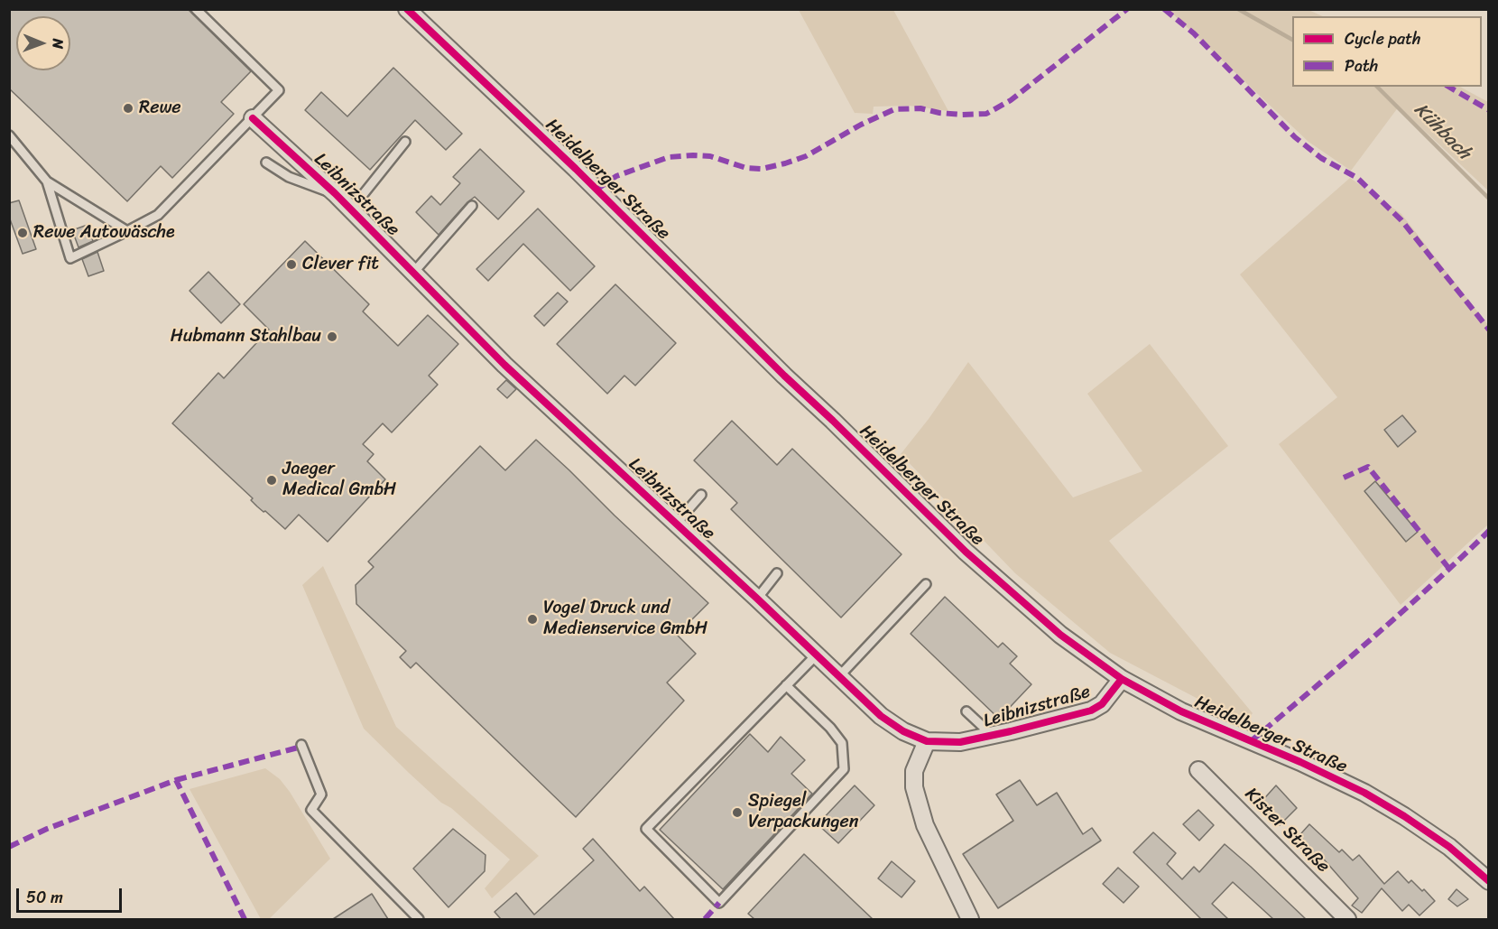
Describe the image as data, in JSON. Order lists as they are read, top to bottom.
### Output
{
  "streets": {
    "street": ["Heidelberger Straße", "Leibnizstraße", "Kister Straße"]
  },
  "crossings": [
    ["Heidelberger Straße", "Leibnizstraße"]
  ],
  "water": ["Kühbach"],
  "places": [
    "Rewe",
    "Rewe Autowäsche",
    "Clever fit",
    "Hubmann Stahlbau",
    "Jaeger Medical GmbH",
    "Vogel Druck und Medienservice GmbH",
    "Spiegel Verpackungen"
  ],
  "legend": ["Cycle path", "Path"],
  "scale_bar": "50 m",
  "north": "right"
}
